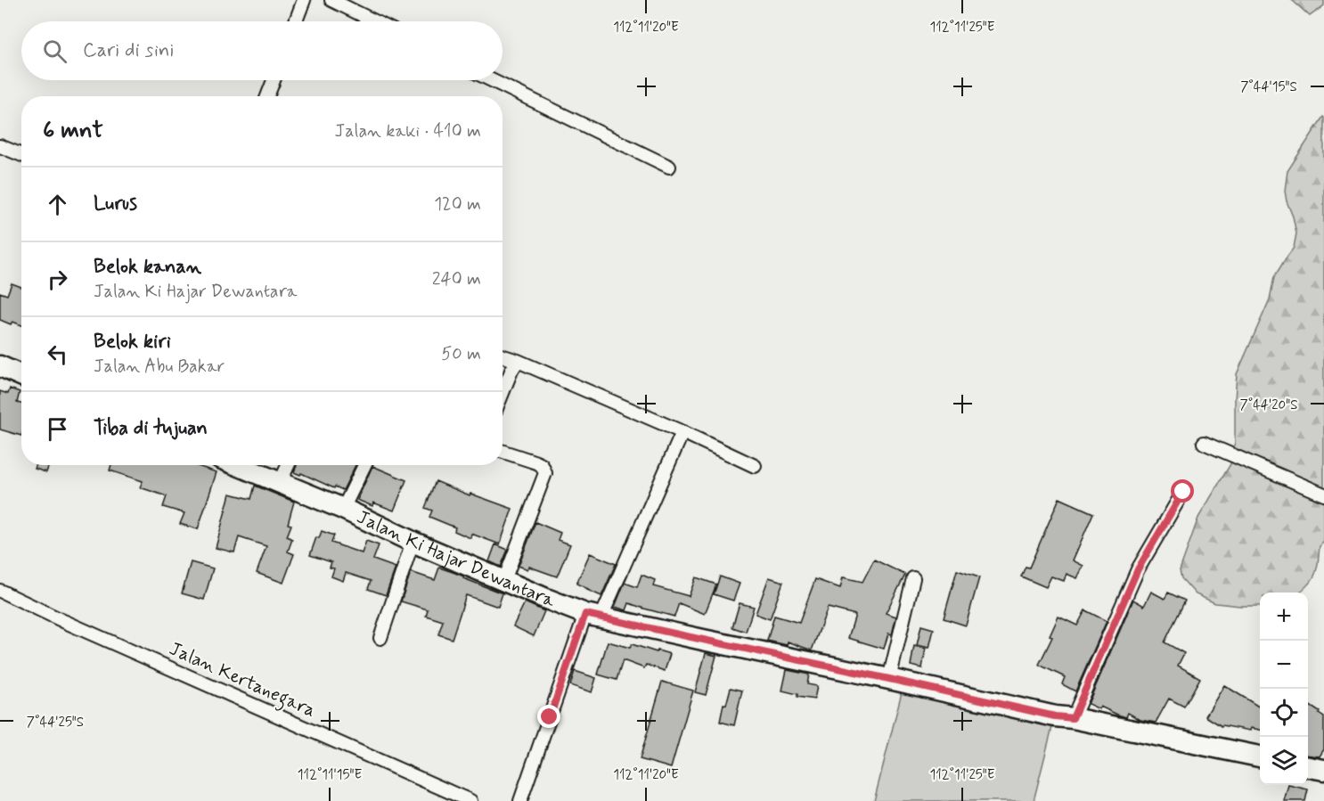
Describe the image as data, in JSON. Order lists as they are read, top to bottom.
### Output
{
  "streets": {
    "main road": ["Jalan Ki Hajar Dewantara"],
    "street": ["Jalan Kertanegara"]
  },
  "page": {
    "search": "Cari di sini",
    "heading": ["6 mnt", "Jalan kaki · 410 m"],
    "list": [
      ["Lurus", "120 m"],
      ["Belok kanan", "Jalan Ki Hajar Dewantara", "240 m"],
      ["Belok kiri", "Jalan Abu Bakar", "50 m"],
      "Tiba di tujuan"
    ],
    "map_buttons": ["+", "−"]
  },
  "coordinates": [
    "112°11'20\"E",
    "112°11'25\"E",
    "7°44'15\"S",
    "7°44'20\"S",
    "7°44'25\"S",
    "112°11'15\"E"
  ]
}
